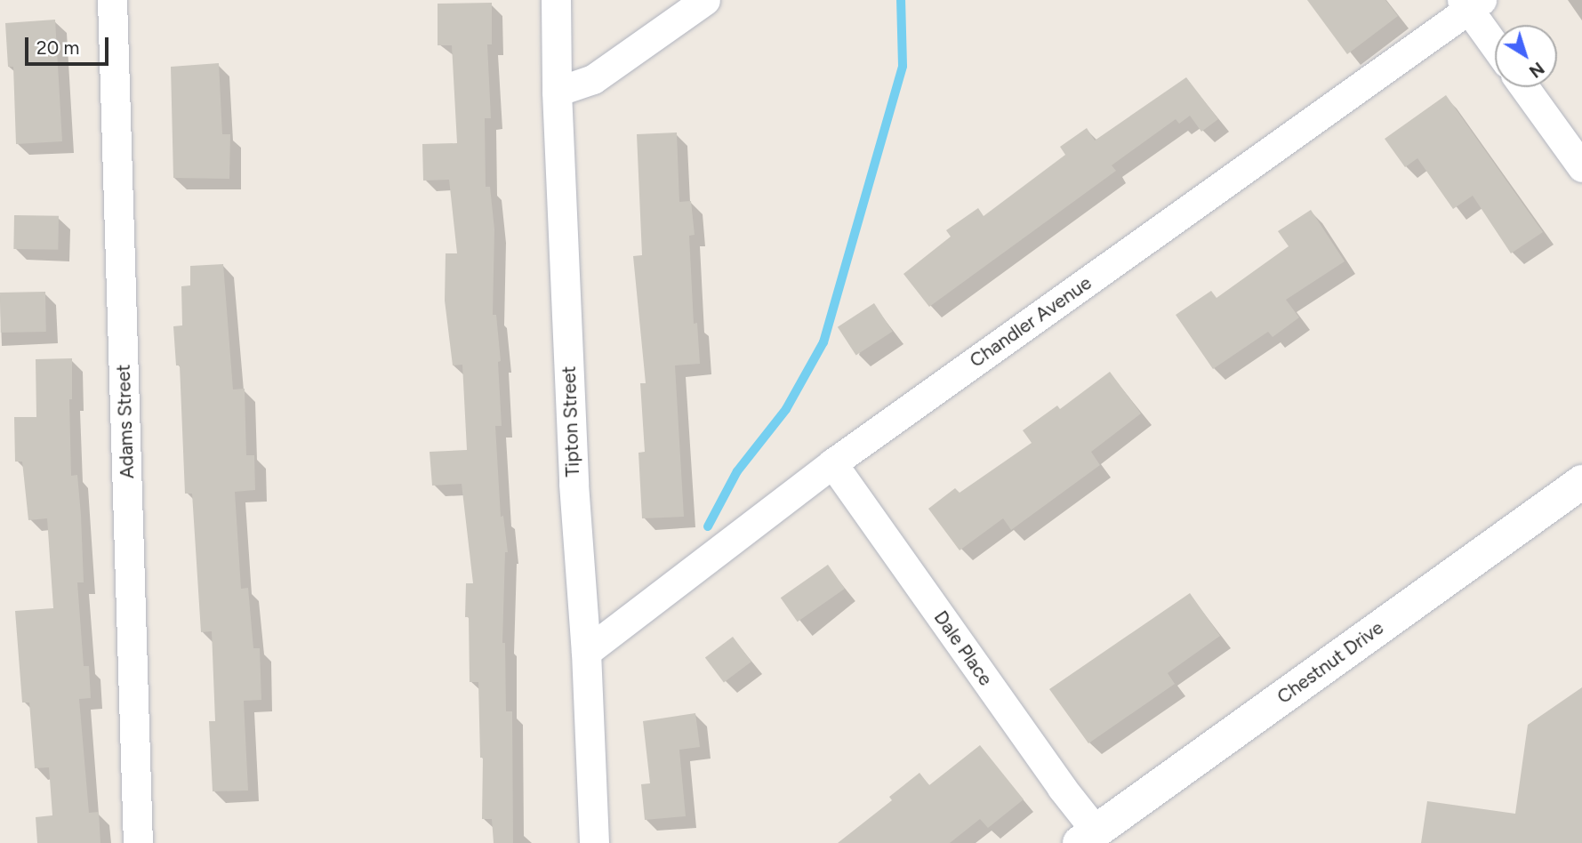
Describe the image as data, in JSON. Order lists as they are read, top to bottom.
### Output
{
  "streets": {
    "street": [
      "Chandler Avenue",
      "Adams Street",
      "Tipton Street",
      "Dale Place",
      "Chestnut Drive"
    ]
  },
  "crossings": [
    ["Chandler Avenue", "Tipton Street"],
    ["Chandler Avenue", "Dale Place"],
    ["Dale Place", "Chestnut Drive"]
  ],
  "scale_bar": "20 m",
  "north": "bottom right"
}
